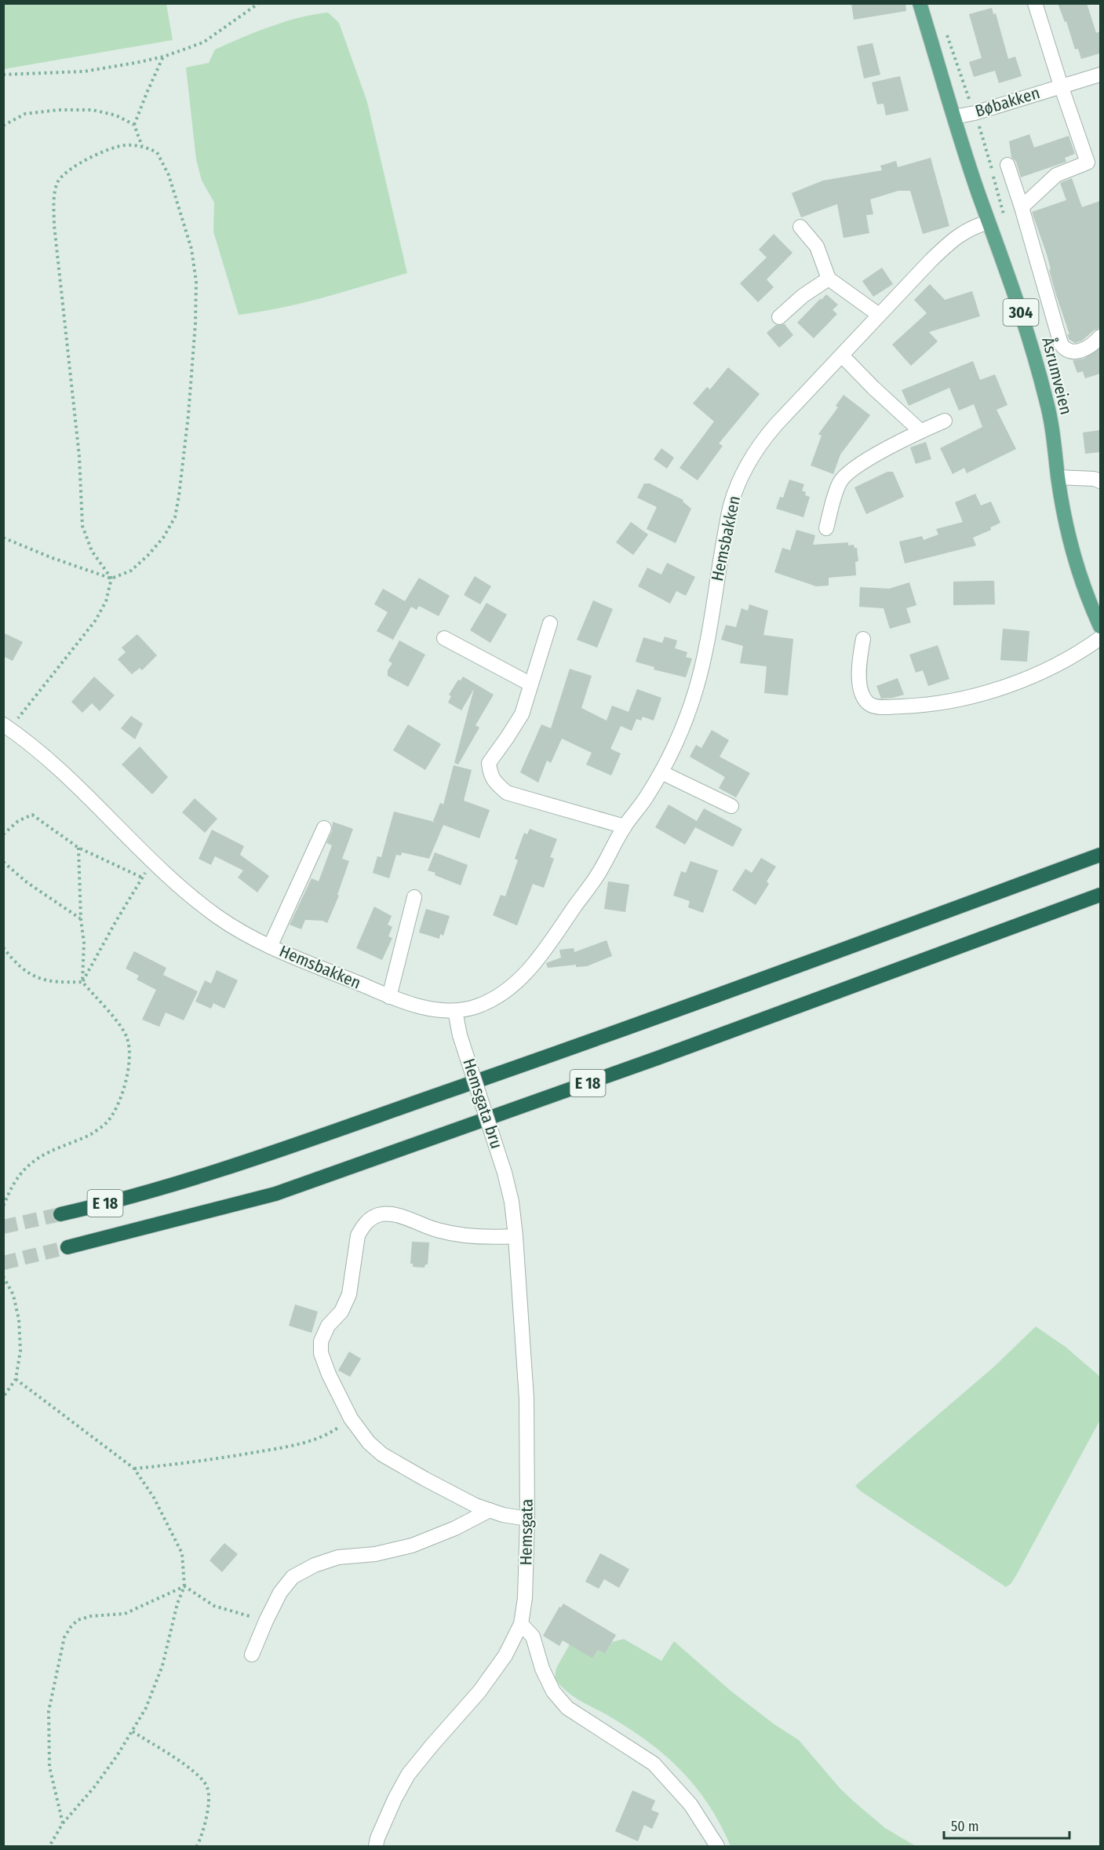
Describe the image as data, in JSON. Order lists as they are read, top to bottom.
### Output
{
  "streets": {
    "highway": ["E 18"],
    "main road": ["304", "Åsrumveien"],
    "street": [
      "Bøbakken",
      "Hemsbakken",
      "Hemsgata bru",
      "Hemsgata"
    ]
  },
  "crossings": [
    ["Bøbakken", "Åsrumveien"],
    ["Åsrumveien", "Hemsbakken"],
    ["Hemsbakken", "Hemsgata bru"],
    ["Hemsgata bru", "Hemsgata"]
  ],
  "scale_bar": "50 m"
}
